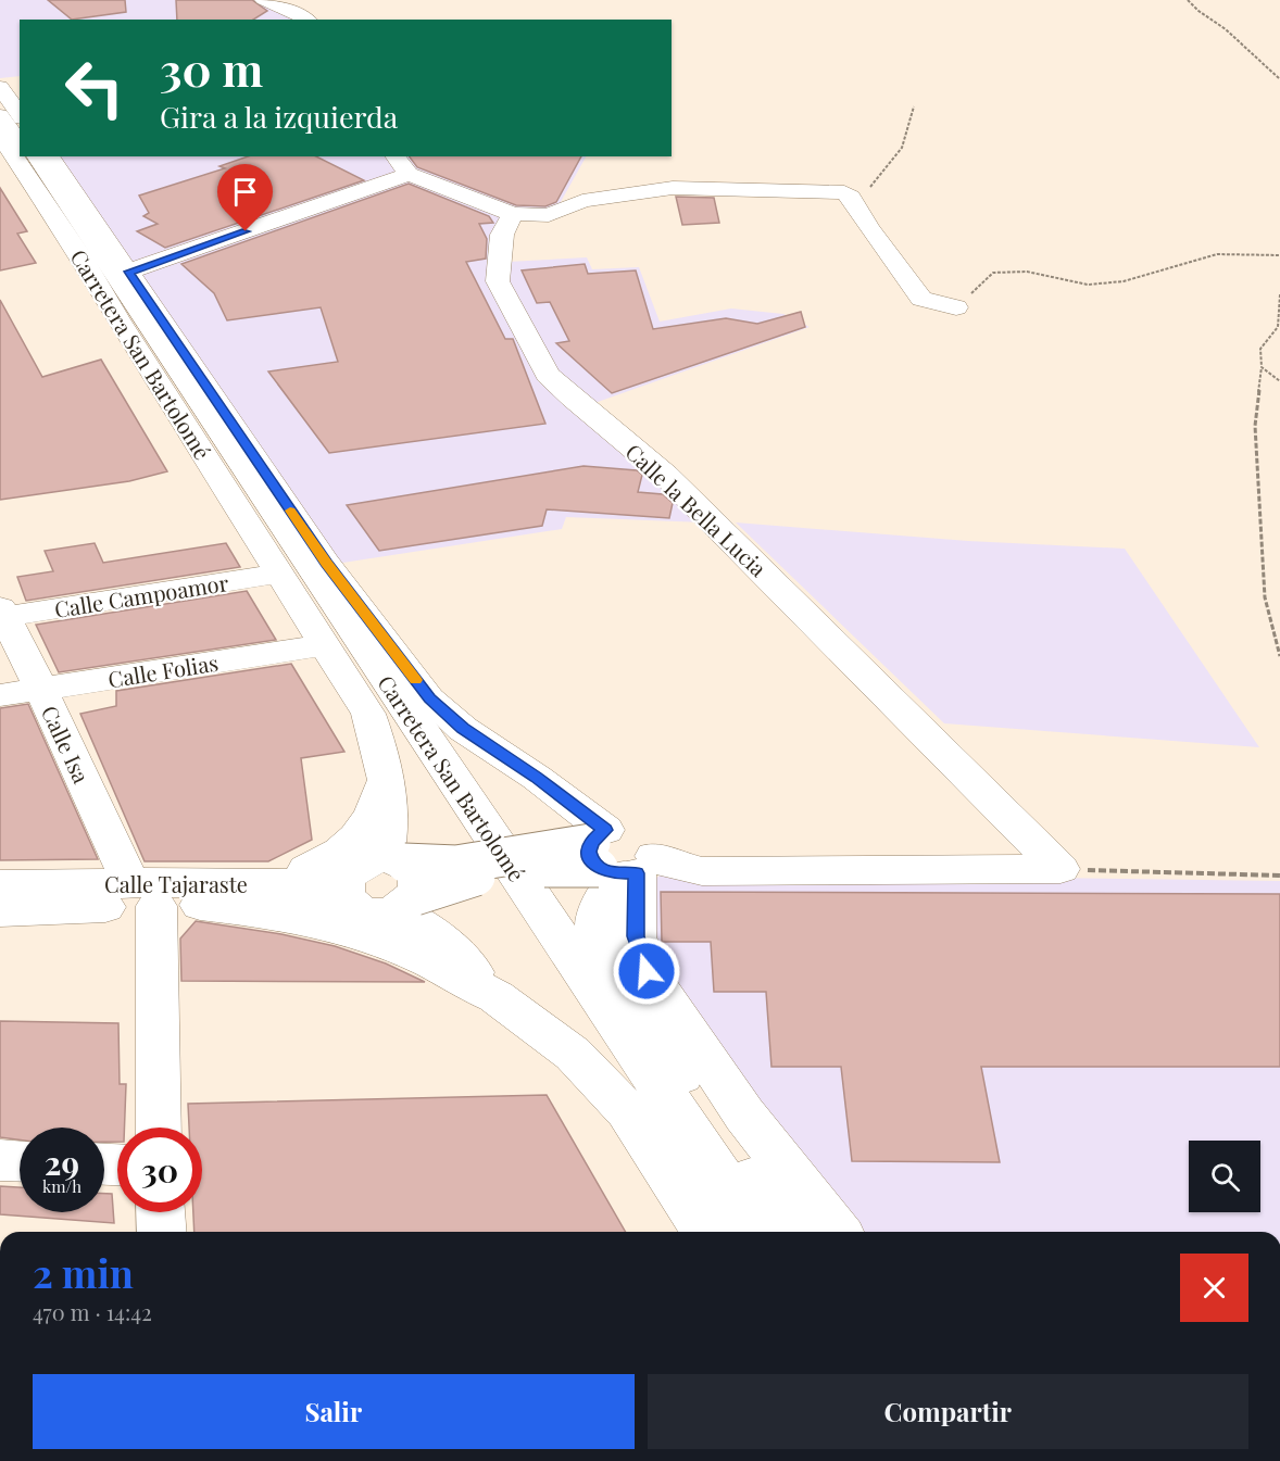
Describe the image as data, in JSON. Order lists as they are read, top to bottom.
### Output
{
  "streets": {
    "street": [
      "Carretera San Bartolomé",
      "Calle la Bella Lucia",
      "Calle Campoamor",
      "Calle Folias",
      "Calle Isa",
      "Calle Tajaraste"
    ]
  },
  "crossings": [
    ["Carretera San Bartolomé", "Calle Campoamor"],
    ["Carretera San Bartolomé", "Calle Folias"],
    ["Carretera San Bartolomé", "Calle Tajaraste"],
    ["Calle Campoamor", "Calle Isa"],
    ["Calle Folias", "Calle Isa"],
    ["Calle Isa", "Calle Tajaraste"]
  ],
  "page": {
    "turn": ["30 m", "Gira a la izquierda"],
    "speed": "29 km/h",
    "limit": "30",
    "heading": ["2 min", "470 m · 14:42"],
    "buttons": ["Salir", "Compartir"]
  }
}
